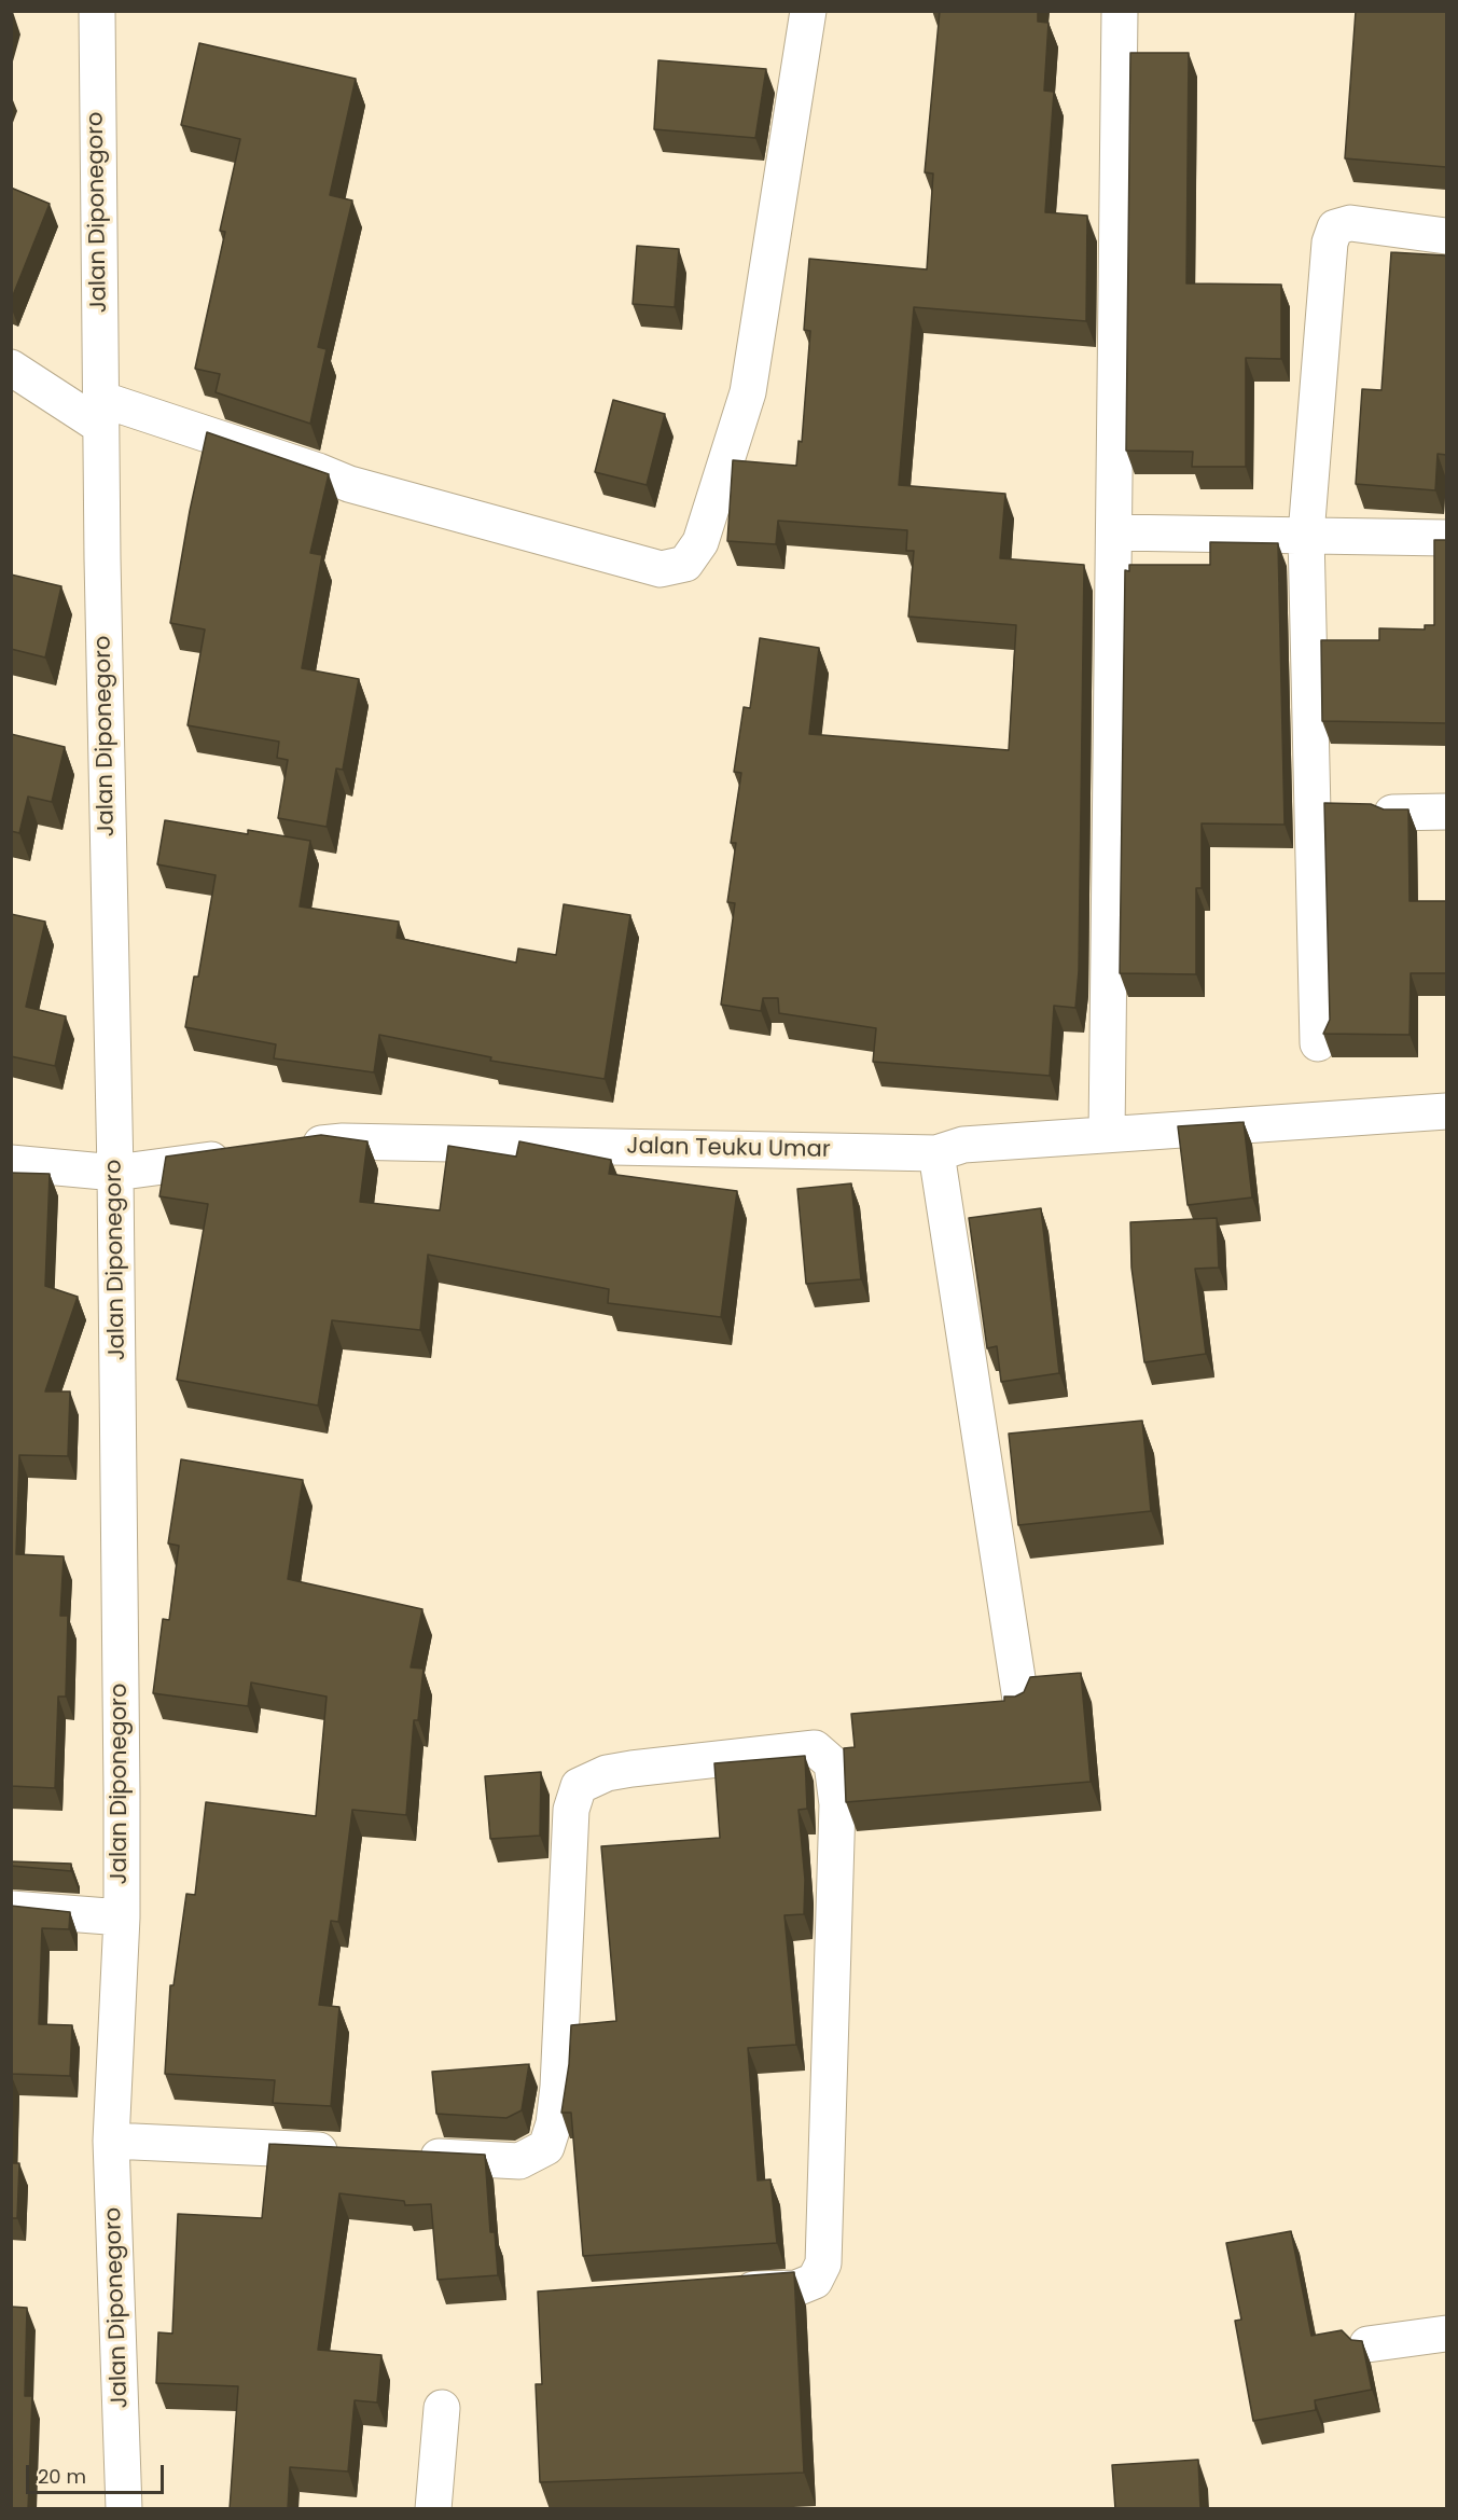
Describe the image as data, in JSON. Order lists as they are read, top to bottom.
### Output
{
  "streets": {
    "street": ["Jalan Diponegoro", "Jalan Teuku Umar"]
  },
  "scale_bar": "20 m"
}
